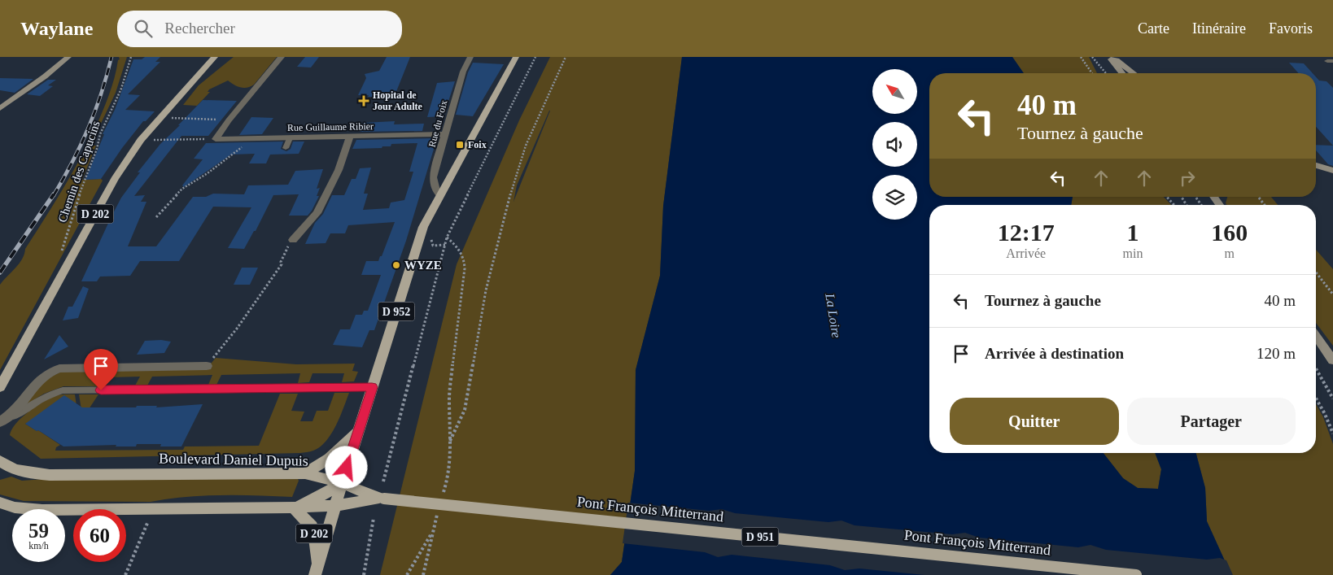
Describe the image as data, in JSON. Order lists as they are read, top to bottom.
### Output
{
  "streets": {
    "main road": [
      "D 202",
      "D 952",
      "Boulevard Daniel Dupuis",
      "Pont François Mitterrand",
      "D 951"
    ],
    "street": ["Rue du Foix", "Rue Guillaume Ribier"],
    "path": ["Chemin des Capucins"]
  },
  "crossings": [
    ["Rue du Foix", "Rue Guillaume Ribier"],
    ["Rue du Foix", "D 952"],
    ["Chemin des Capucins", "D 202"],
    ["D 202", "D 952"],
    ["D 202", "Boulevard Daniel Dupuis"],
    ["D 202", "D 951"],
    ["D 952", "Boulevard Daniel Dupuis"],
    ["D 952", "D 951"],
    ["Boulevard Daniel Dupuis", "Pont François Mitterrand"],
    ["Boulevard Daniel Dupuis", "D 951"],
    ["Pont François Mitterrand", "D 951"]
  ],
  "water": ["La Loire"],
  "places": {
    "health": ["Hopital de Jour Adulte"],
    "transit": ["Foix"],
    "other": ["WYZE"]
  },
  "north": "top left",
  "page": {
    "header": "Waylane",
    "search": "Rechercher",
    "nav": ["Carte", "Itinéraire", "Favoris"],
    "turn": ["40 m", "Tournez à gauche"],
    "eta": [
      "12:17",
      "Arrivée",
      "1",
      "min",
      "160",
      "m"
    ],
    "list": [
      {
        "name": "Tournez à gauche",
        "value": "40 m"
      },
      {
        "name": "Arrivée à destination",
        "value": "120 m"
      }
    ],
    "buttons": ["Quitter", "Partager"],
    "speed": "59 km/h",
    "limit": "60"
  }
}
